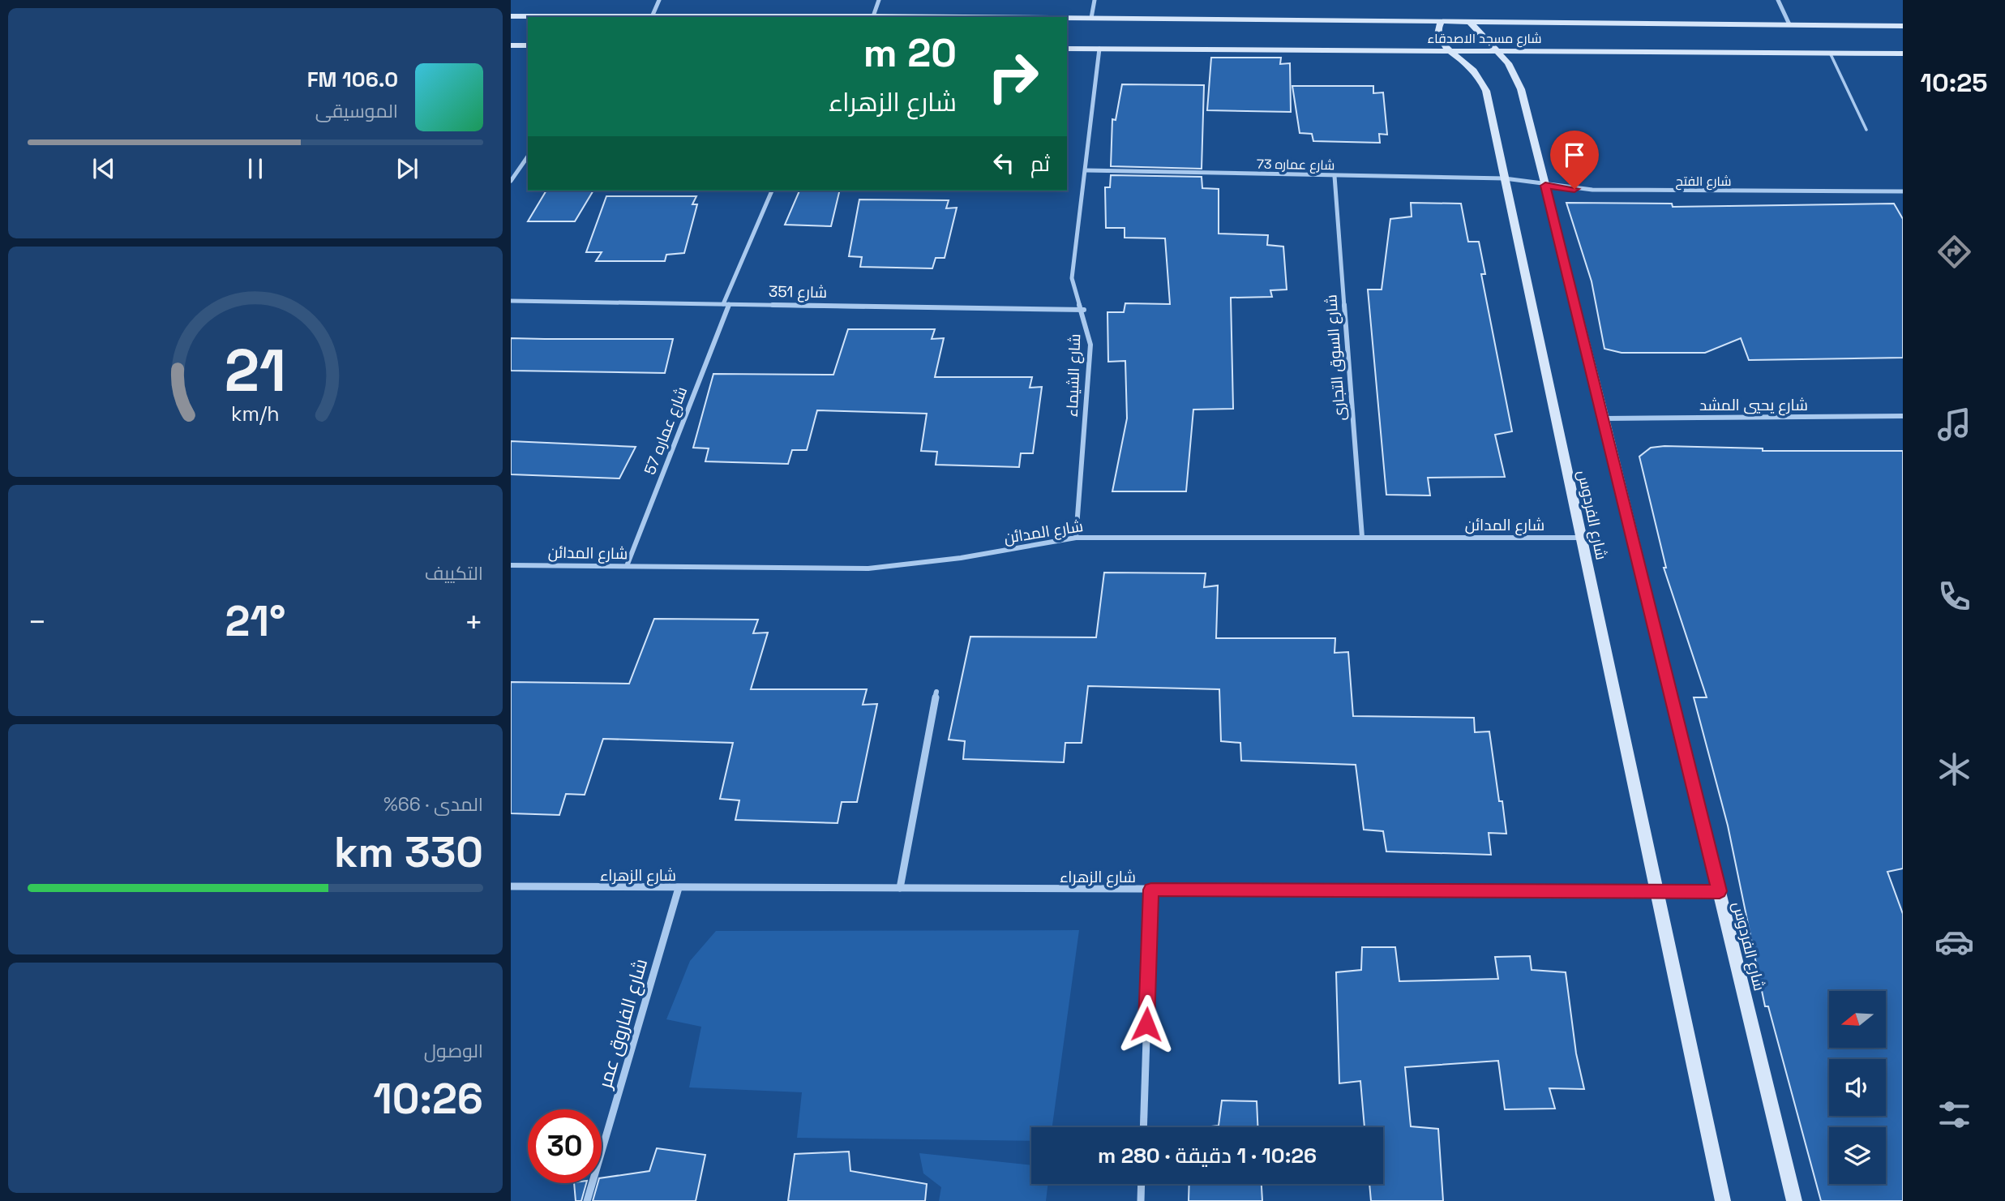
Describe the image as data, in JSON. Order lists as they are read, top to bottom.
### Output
{
  "streets": {
    "street": [
      "شارع مسجد الاصدقاء",
      "شارع عماره 73",
      "شارع الفتح",
      "شارع 351",
      "شارع السوق التجارى",
      "شارع الشيماء",
      "شارع يحيي المشد",
      "شارع عماره 57",
      "شارع الفردوس",
      "شارع المدائن",
      "شارع الزهراء",
      "شارع الفاروق عمر"
    ]
  },
  "crossings": [
    ["شارع مسجد الاصدقاء", "شارع الشيماء"],
    ["شارع مسجد الاصدقاء", "شارع الفردوس"],
    ["شارع عماره 73", "شارع الفتح"],
    ["شارع عماره 73", "شارع السوق التجارى"],
    ["شارع عماره 73", "شارع الشيماء"],
    ["شارع عماره 73", "شارع الفردوس"],
    ["شارع الفتح", "شارع الفردوس"],
    ["شارع 351", "شارع الشيماء"],
    ["شارع 351", "شارع عماره 57"],
    ["شارع السوق التجارى", "شارع المدائن"],
    ["شارع الشيماء", "شارع المدائن"],
    ["شارع يحيي المشد", "شارع الفردوس"],
    ["شارع عماره 57", "شارع المدائن"],
    ["شارع الفردوس", "شارع المدائن"],
    ["شارع الفردوس", "شارع الزهراء"],
    ["شارع الزهراء", "شارع الفاروق عمر"]
  ],
  "north": "left",
  "page": {
    "tabs": "10:25",
    "turn": ["20 m", "شارع الزهراء"],
    "song": ["106.0 FM", "الموسيقى"],
    "then": "ثم",
    "tile": [
      "التكييف",
      ["المدى · 66%", "330 km"],
      ["الوصول", "10:26"]
    ],
    "heat": ["−", "21°", "+"],
    "limit": "30",
    "trip": "10:26 · 1 دقيقة · 280 m",
    "gauge": ["21", "km/h"]
  }
}
